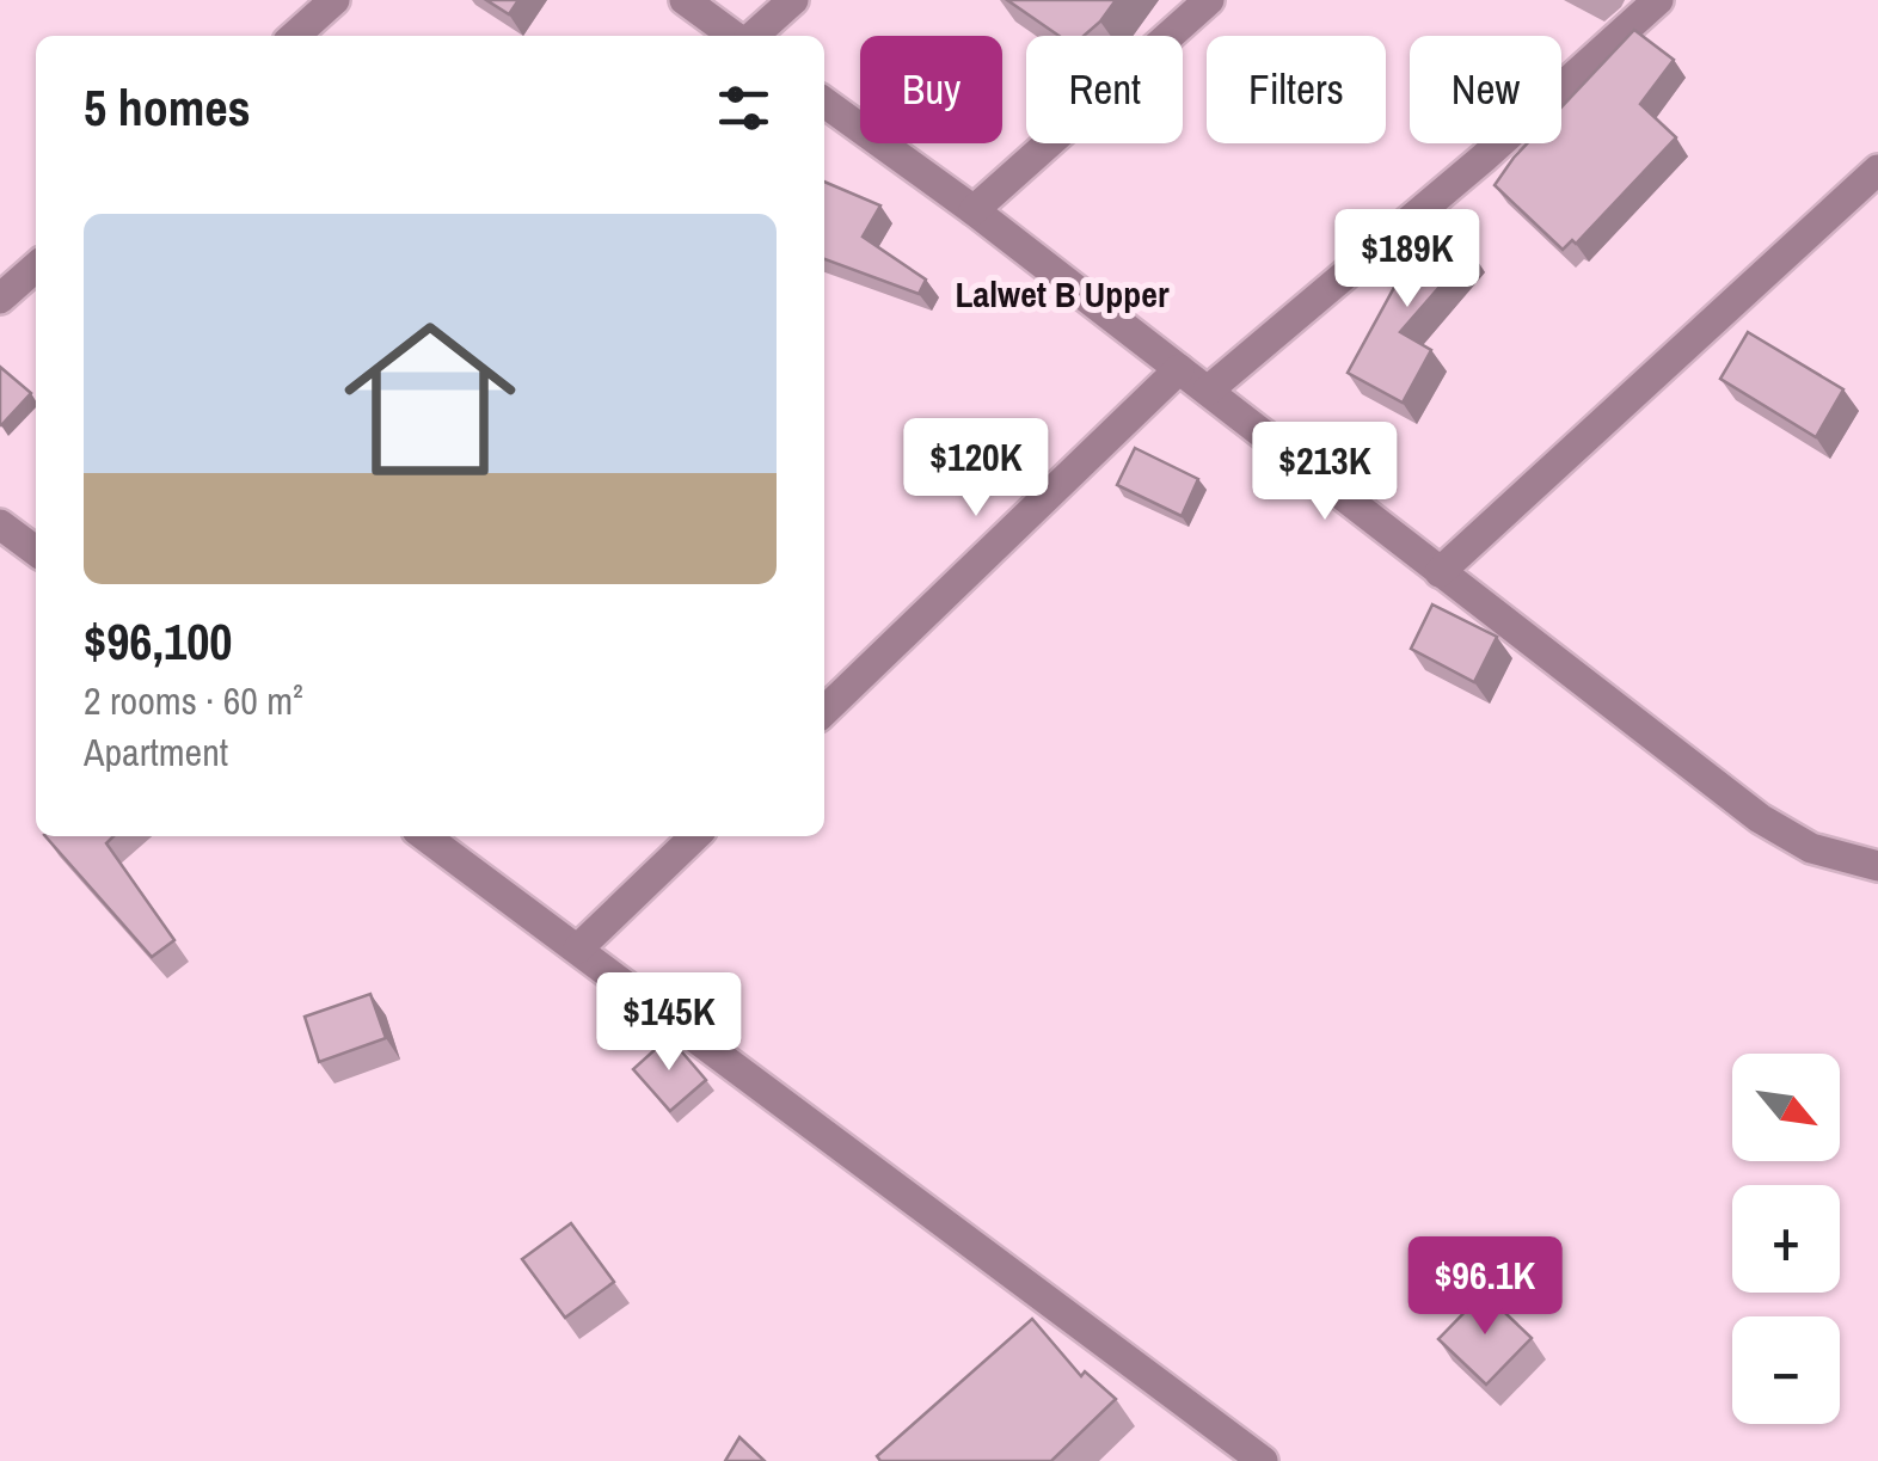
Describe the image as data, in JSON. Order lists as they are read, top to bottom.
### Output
{
  "districts": ["Lalwet B Upper"],
  "north": "bottom right",
  "page": {
    "chip": [
      "Buy",
      "Rent",
      "Filters",
      "New"
    ],
    "heading": "5 homes",
    "list": [
      {
        "name": "$96,100",
        "note": "2 rooms · 60 m² · Apartment"
      }
    ],
    "price": [
      "$189K",
      "$120K",
      "$213K",
      "$145K",
      "$96.1K"
    ],
    "map_buttons": ["+", "−"]
  }
}
